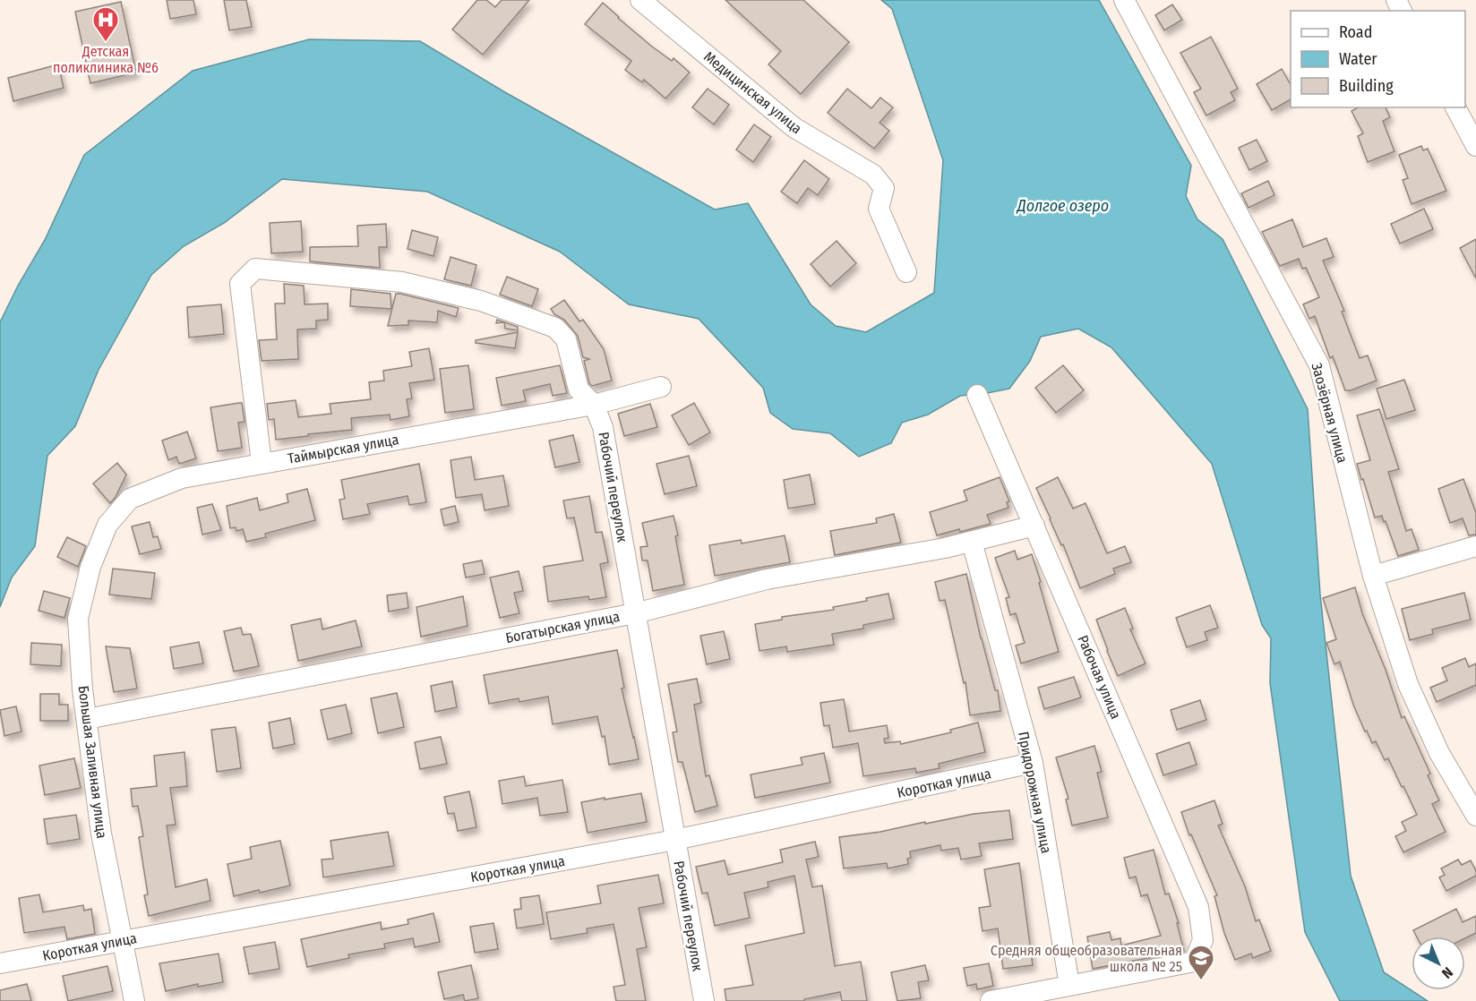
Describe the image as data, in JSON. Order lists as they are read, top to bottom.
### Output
{
  "streets": {
    "street": [
      "Медицинская улица",
      "Заозёрная улица",
      "Таймырская улица",
      "Рабочий переулок",
      "Богатырская улица",
      "Рабочая улица",
      "Большая Заливная улица",
      "Короткая улица",
      "Придорожная улица"
    ]
  },
  "crossings": [
    ["Таймырская улица", "Рабочий переулок"],
    ["Таймырская улица", "Большая Заливная улица"],
    ["Рабочий переулок", "Богатырская улица"],
    ["Рабочий переулок", "Короткая улица"],
    ["Богатырская улица", "Рабочая улица"],
    ["Богатырская улица", "Большая Заливная улица"],
    ["Богатырская улица", "Придорожная улица"],
    ["Рабочая улица", "Придорожная улица"],
    ["Большая Заливная улица", "Короткая улица"],
    ["Короткая улица", "Придорожная улица"]
  ],
  "water": ["Долгое озеро"],
  "places": {
    "hospital": ["Детская поликлиника №6"],
    "school or university": ["Средняя общеобразовательная школа № 25"]
  },
  "legend": ["Road", "Water", "Building"],
  "north": "bottom right"
}
